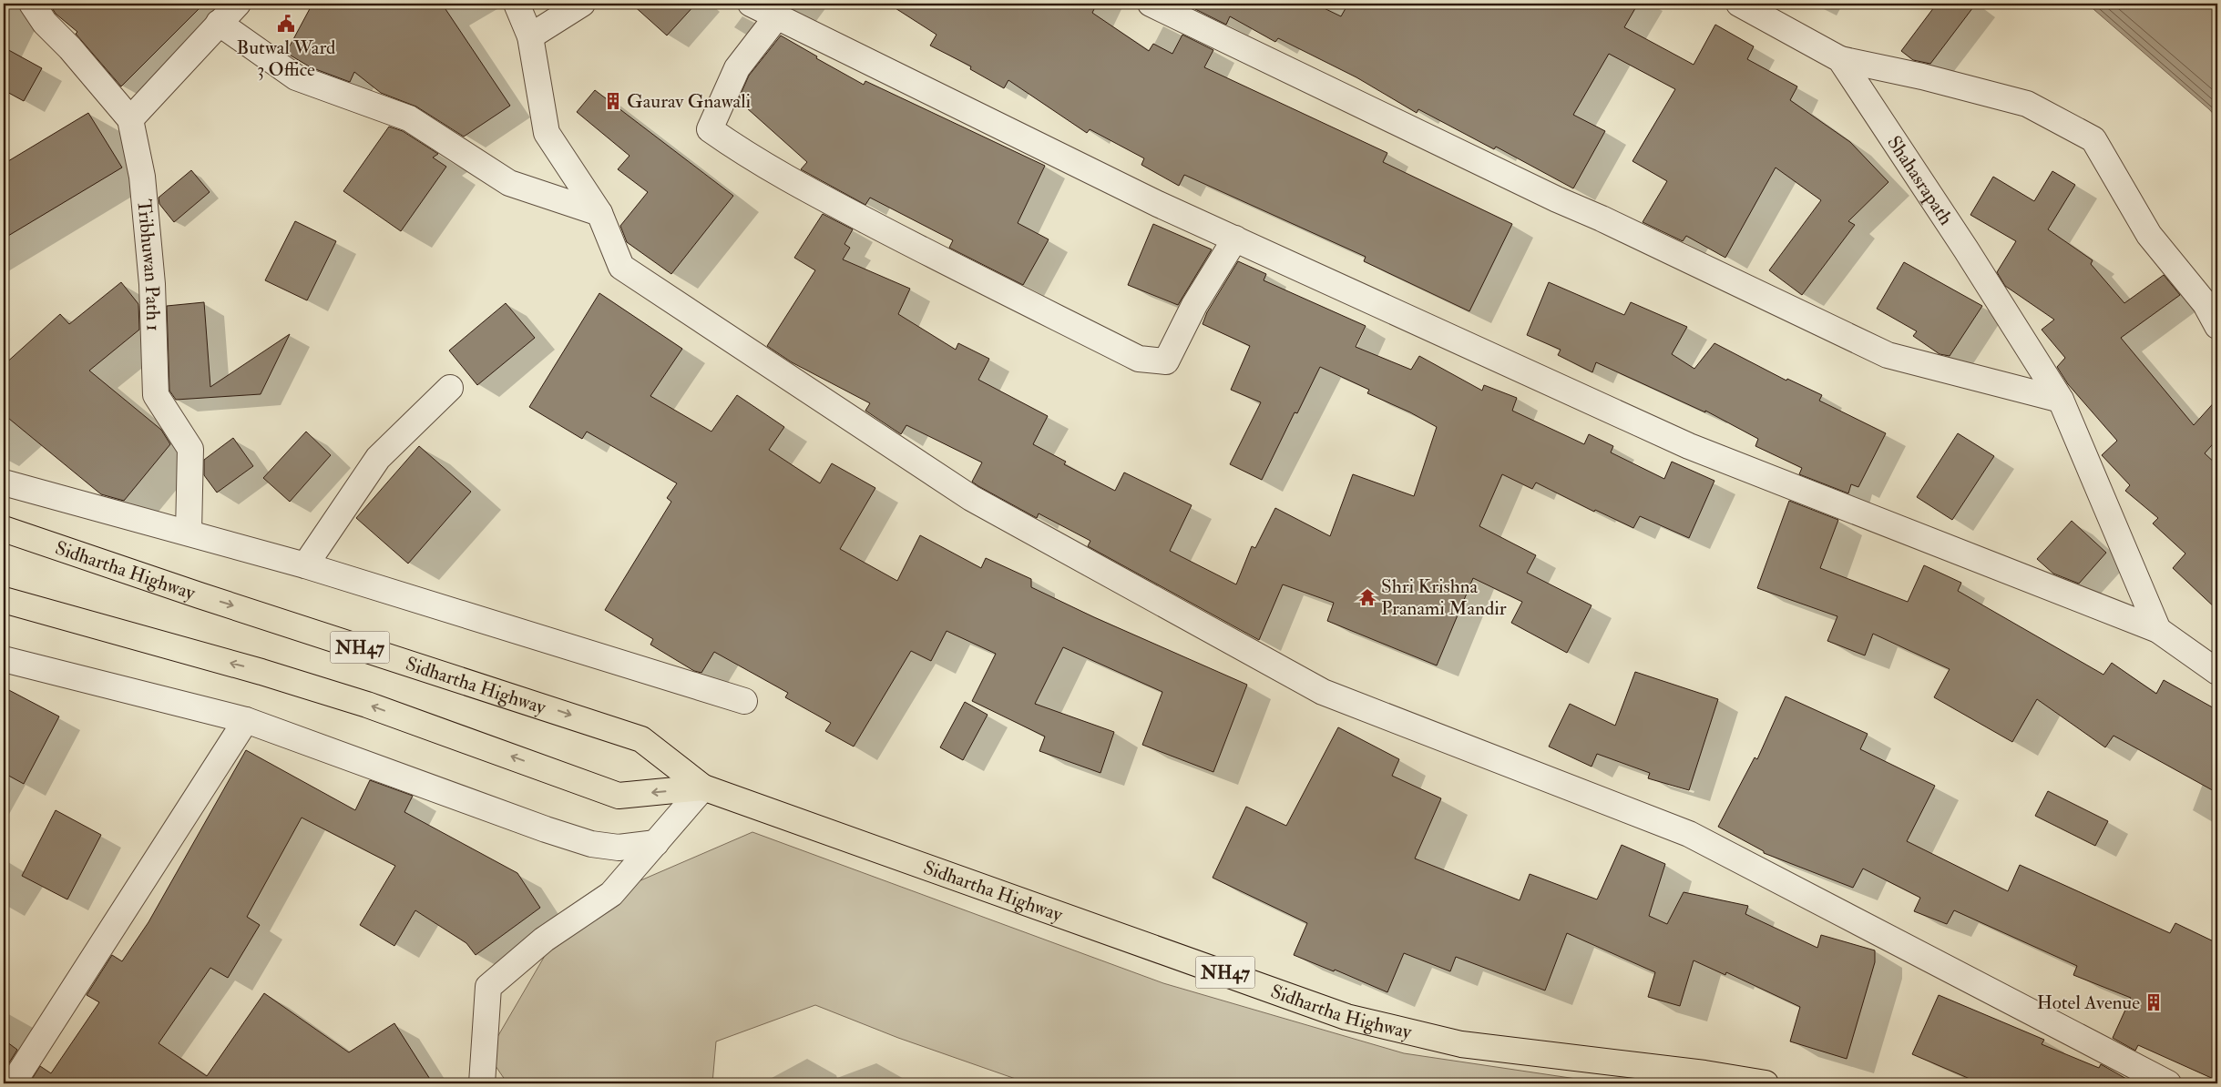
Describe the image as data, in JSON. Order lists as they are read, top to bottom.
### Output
{
  "streets": {
    "highway": ["Sidhartha Highway", "NH47"],
    "street": ["Shahasrapath", "Tribhuwan Path 1"]
  },
  "places": {
    "public building": ["Butwal Ward 3 Office"],
    "building": ["Gaurav Gnawali", "Hotel Avenue"],
    "temple": ["Shri Krishna Pranami Mandir"]
  }
}
